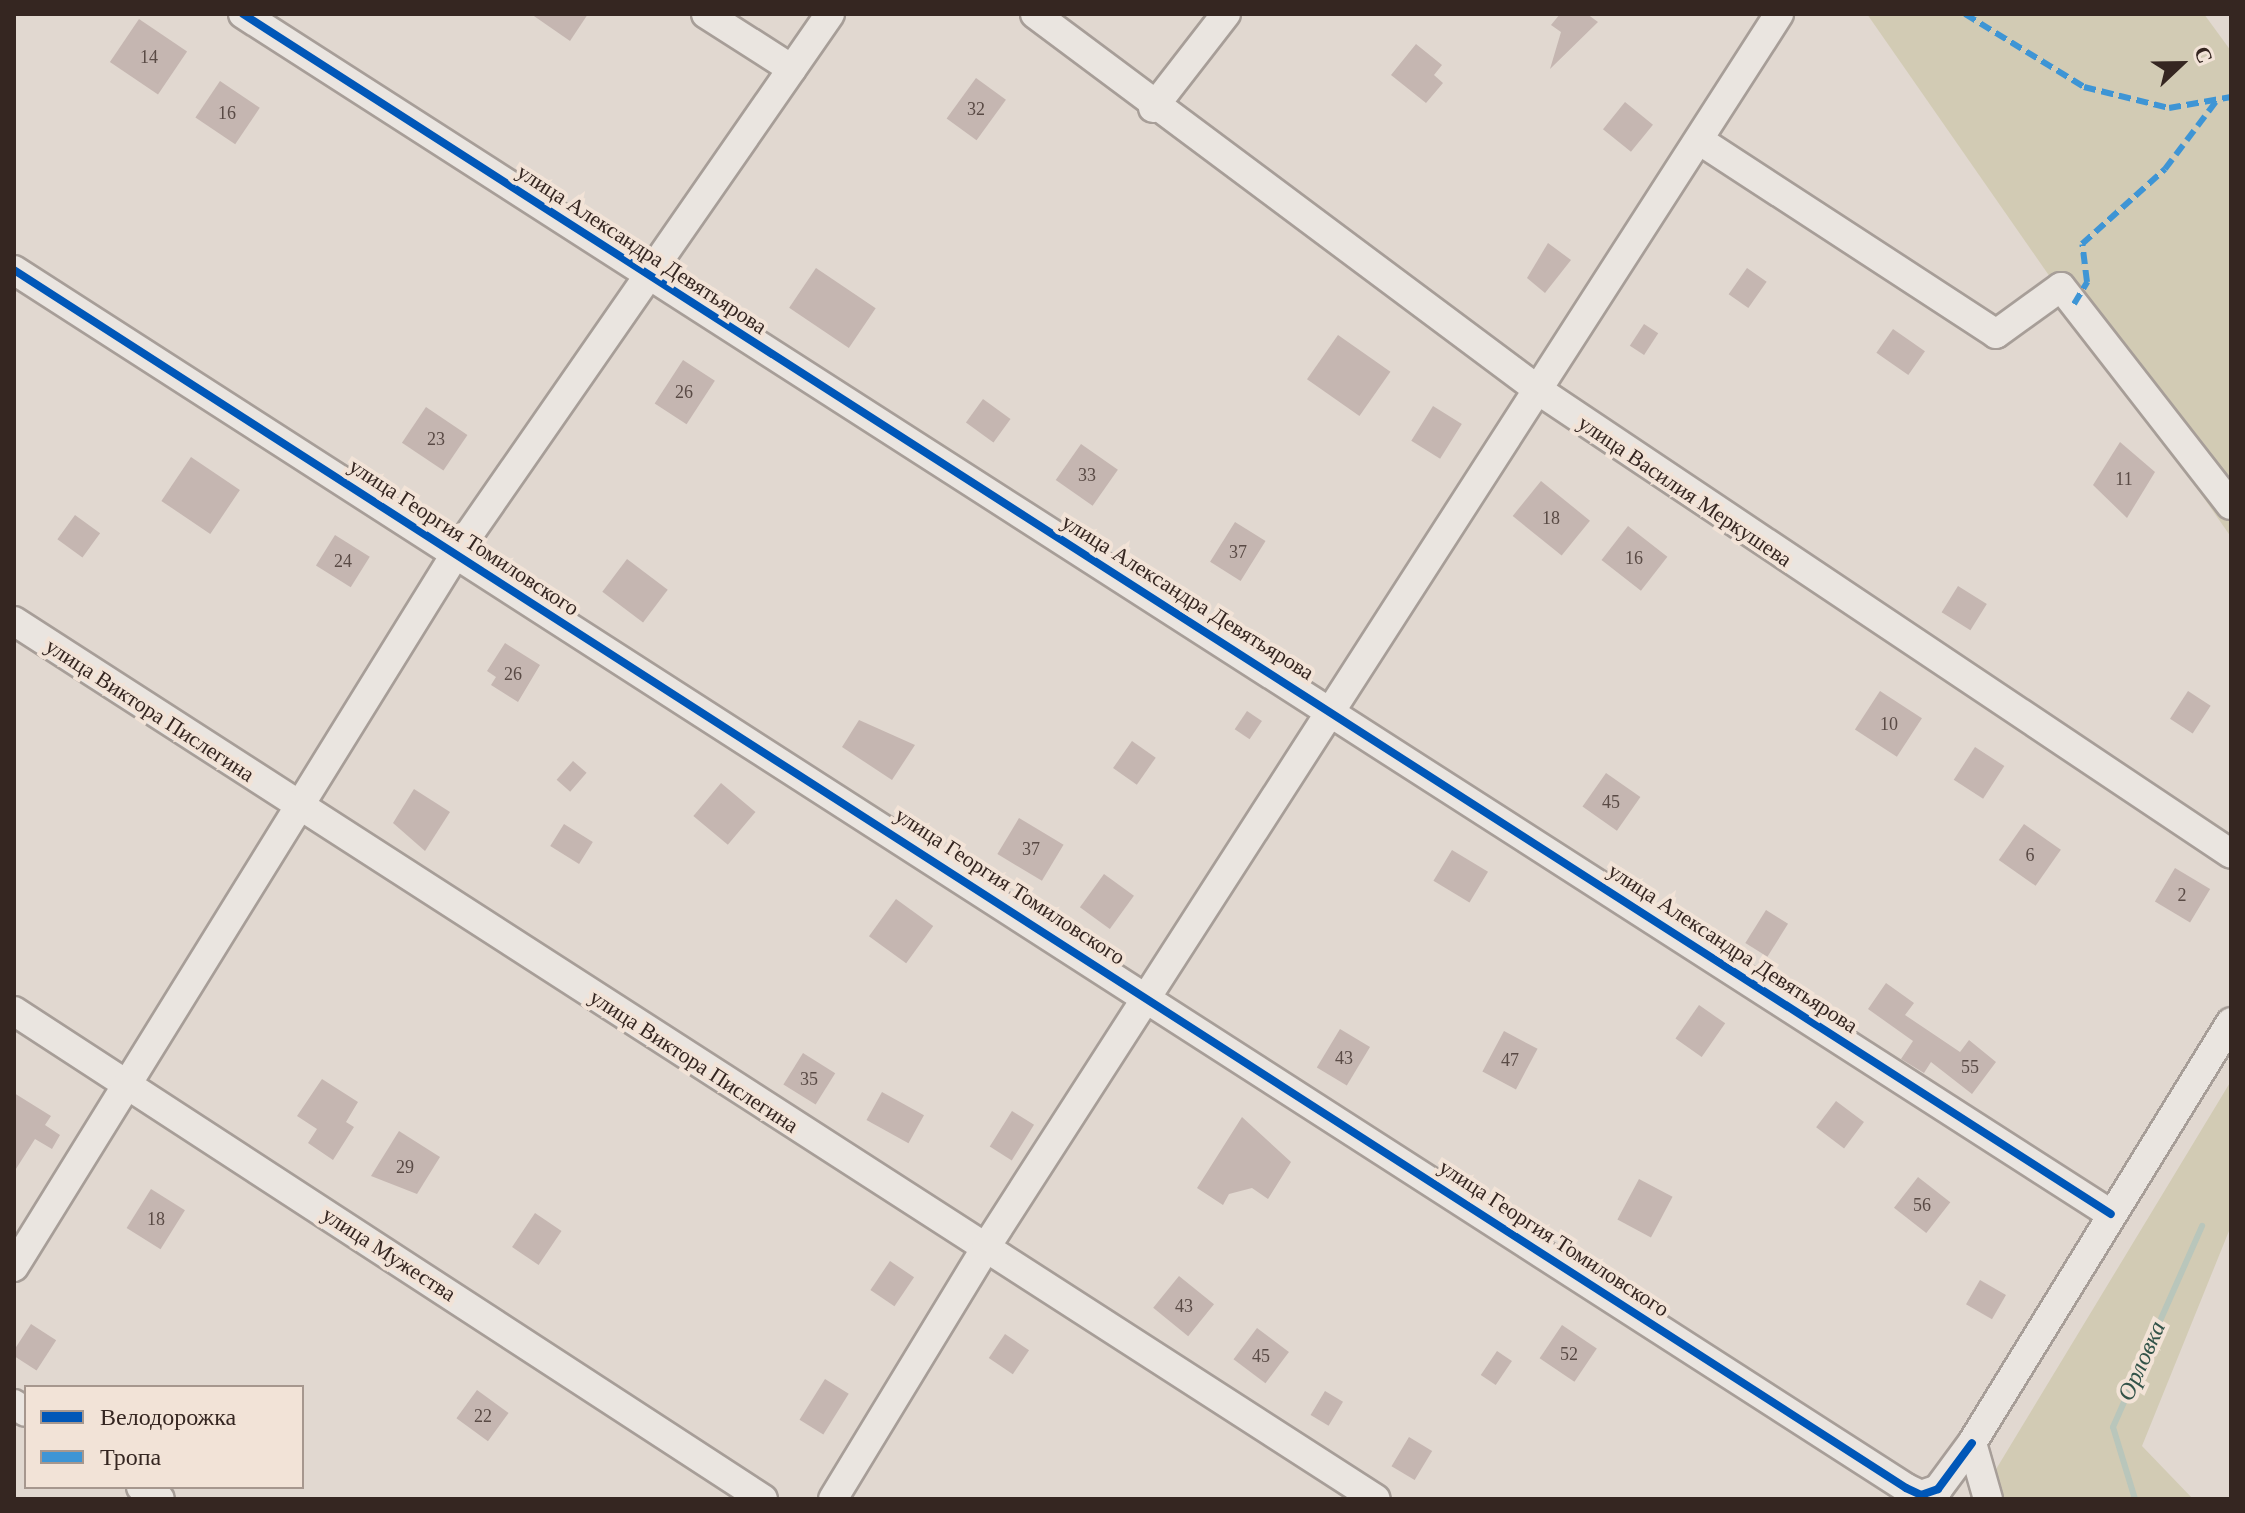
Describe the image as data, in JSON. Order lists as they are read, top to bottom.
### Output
{
  "streets": {
    "street": [
      "улица Александра Девятьярова",
      "улица Василия Меркушева",
      "улица Георгия Томиловского",
      "улица Виктора Пислегина",
      "улица Мужества"
    ]
  },
  "crossings": [
    ["улица Александра Девятьярова", "улица Георгия Томиловского"]
  ],
  "water": ["Орловка"],
  "house_numbers": [
    "14",
    "32",
    "16",
    "26",
    "23",
    "33",
    "11",
    "18",
    "37",
    "16",
    "24",
    "26",
    "10",
    "45",
    "37",
    "6",
    "2",
    "43",
    "47",
    "55",
    "35",
    "29",
    "56",
    "18",
    "43",
    "52",
    "45",
    "22"
  ],
  "legend": ["Велодорожка", "Тропа"],
  "north": "right"
}
